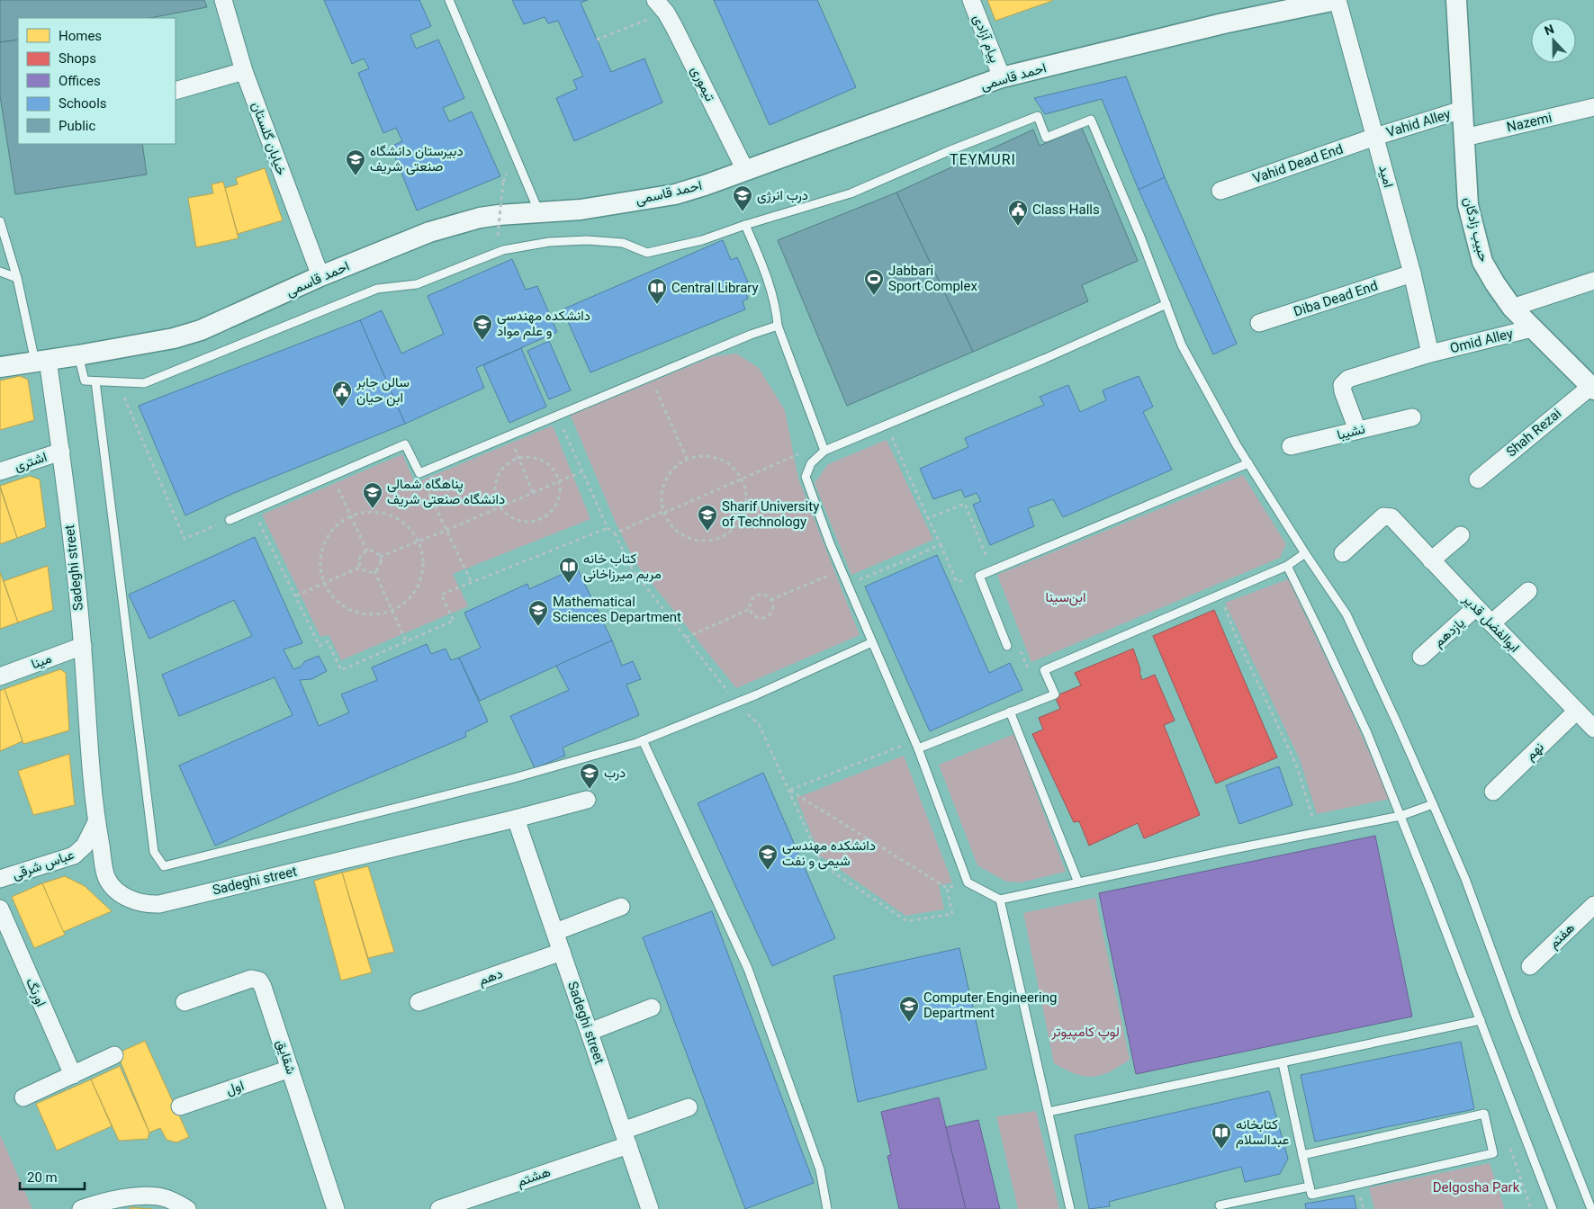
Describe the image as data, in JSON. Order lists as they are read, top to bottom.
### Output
{
  "streets": {
    "street": [
      "پیام آزادی",
      "احمد قاسمی",
      "تیموری",
      "Nazemi",
      "Vahid Alley",
      "خیابان گلستان",
      "Vahid Dead End",
      "امید",
      "حبیب زادگان",
      "Diba Dead End",
      "Omid Alley",
      "نشیبا",
      "Shah Rezai",
      "اشتری",
      "Sadeghi street",
      "ابوالفضل قدیر",
      "یازدهم",
      "مینا",
      "نهم",
      "عباس شرقی",
      "هفتم",
      "دهم",
      "اورنگ",
      "شقایق",
      "اول",
      "هشتم"
    ]
  },
  "crossings": [
    ["پیام آزادی", "احمد قاسمی"],
    ["احمد قاسمی", "تیموری"],
    ["احمد قاسمی", "خیابان گلستان"],
    ["احمد قاسمی", "امید"],
    ["احمد قاسمی", "Sadeghi street"],
    ["Nazemi", "حبیب زادگان"],
    ["Vahid Alley", "Vahid Dead End"],
    ["Vahid Alley", "امید"],
    ["Vahid Alley", "حبیب زادگان"],
    ["Vahid Dead End", "امید"],
    ["امید", "Diba Dead End"],
    ["امید", "Omid Alley"],
    ["حبیب زادگان", "Omid Alley"],
    ["حبیب زادگان", "Shah Rezai"],
    ["Omid Alley", "نشیبا"],
    ["اشتری", "Sadeghi street"],
    ["Sadeghi street", "مینا"],
    ["Sadeghi street", "عباس شرقی"],
    ["Sadeghi street", "دهم"],
    ["Sadeghi street", "هشتم"],
    ["ابوالفضل قدیر", "یازدهم"],
    ["ابوالفضل قدیر", "نهم"],
    ["شقایق", "اول"]
  ],
  "districts": ["TEYMURI"],
  "parks": ["ابن‌سینا", "لوپ کامپیوتر", "Delgosha Park"],
  "places": {
    "school or university": [
      "دبیرستان دانشگاه صنعتی شریف",
      "درب انرژی",
      "دانشکده مهندسی و علم مواد",
      "پناهگاه شمالی دانشگاه صنعتی شریف",
      "Sharif University of Technology",
      "Mathematical Sciences Department",
      "درب",
      "دانشکده مهندسی شیمی و نفت",
      "Computer Engineering Department"
    ],
    "public building": ["Class Halls", "سالن جابر ابن حیان"],
    "sports": ["Jabbari Sport Complex"],
    "library": ["Central Library", "کتاب خانه مریم میرزاخانی", "کتابخانه عبدالسلام"]
  },
  "legend": [
    "Homes",
    "Shops",
    "Offices",
    "Schools",
    "Public"
  ],
  "scale_bar": "20 m",
  "north": "top"
}
